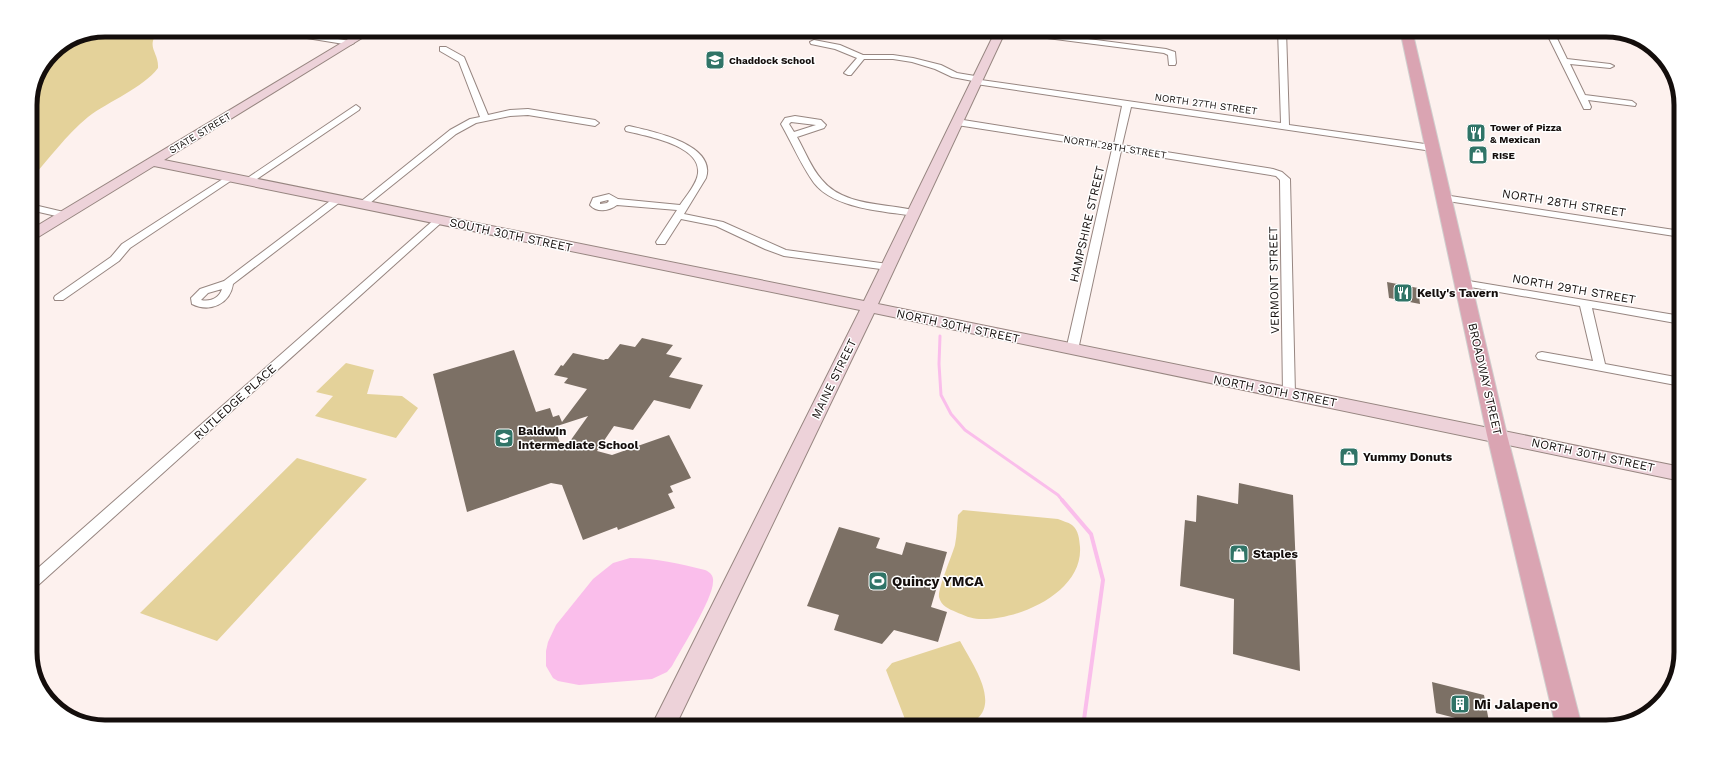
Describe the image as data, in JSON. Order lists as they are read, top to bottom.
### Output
{
  "streets": {
    "main road": ["BROADWAY STREET"],
    "street": [
      "NORTH 27TH STREET",
      "STATE STREET",
      "NORTH 28TH STREET",
      "HAMPSHIRE STREET",
      "SOUTH 30TH STREET",
      "VERMONT STREET",
      "NORTH 29TH STREET",
      "NORTH 30TH STREET",
      "MAINE STREET",
      "RUTLEDGE PLACE"
    ]
  },
  "crossings": [
    ["NORTH 27TH STREET", "HAMPSHIRE STREET"],
    ["NORTH 27TH STREET", "MAINE STREET"],
    ["NORTH 27TH STREET", "BROADWAY STREET"],
    ["STATE STREET", "SOUTH 30TH STREET"],
    ["NORTH 28TH STREET", "HAMPSHIRE STREET"],
    ["NORTH 28TH STREET", "VERMONT STREET"],
    ["NORTH 28TH STREET", "MAINE STREET"],
    ["NORTH 28TH STREET", "BROADWAY STREET"],
    ["HAMPSHIRE STREET", "NORTH 30TH STREET"],
    ["SOUTH 30TH STREET", "NORTH 30TH STREET"],
    ["SOUTH 30TH STREET", "MAINE STREET"],
    ["SOUTH 30TH STREET", "RUTLEDGE PLACE"],
    ["VERMONT STREET", "NORTH 30TH STREET"],
    ["NORTH 29TH STREET", "BROADWAY STREET"],
    ["NORTH 30TH STREET", "MAINE STREET"],
    ["NORTH 30TH STREET", "BROADWAY STREET"]
  ],
  "places": {
    "school or university": ["Chaddock School", "Baldwin Intermediate School"],
    "restaurant": ["Tower of Pizza & Mexican", "Kelly's Tavern"],
    "shop": ["RISE", "Yummy Donuts", "Staples"],
    "sports": ["Quincy YMCA"],
    "building": ["Mi Jalapeno"]
  }
}
